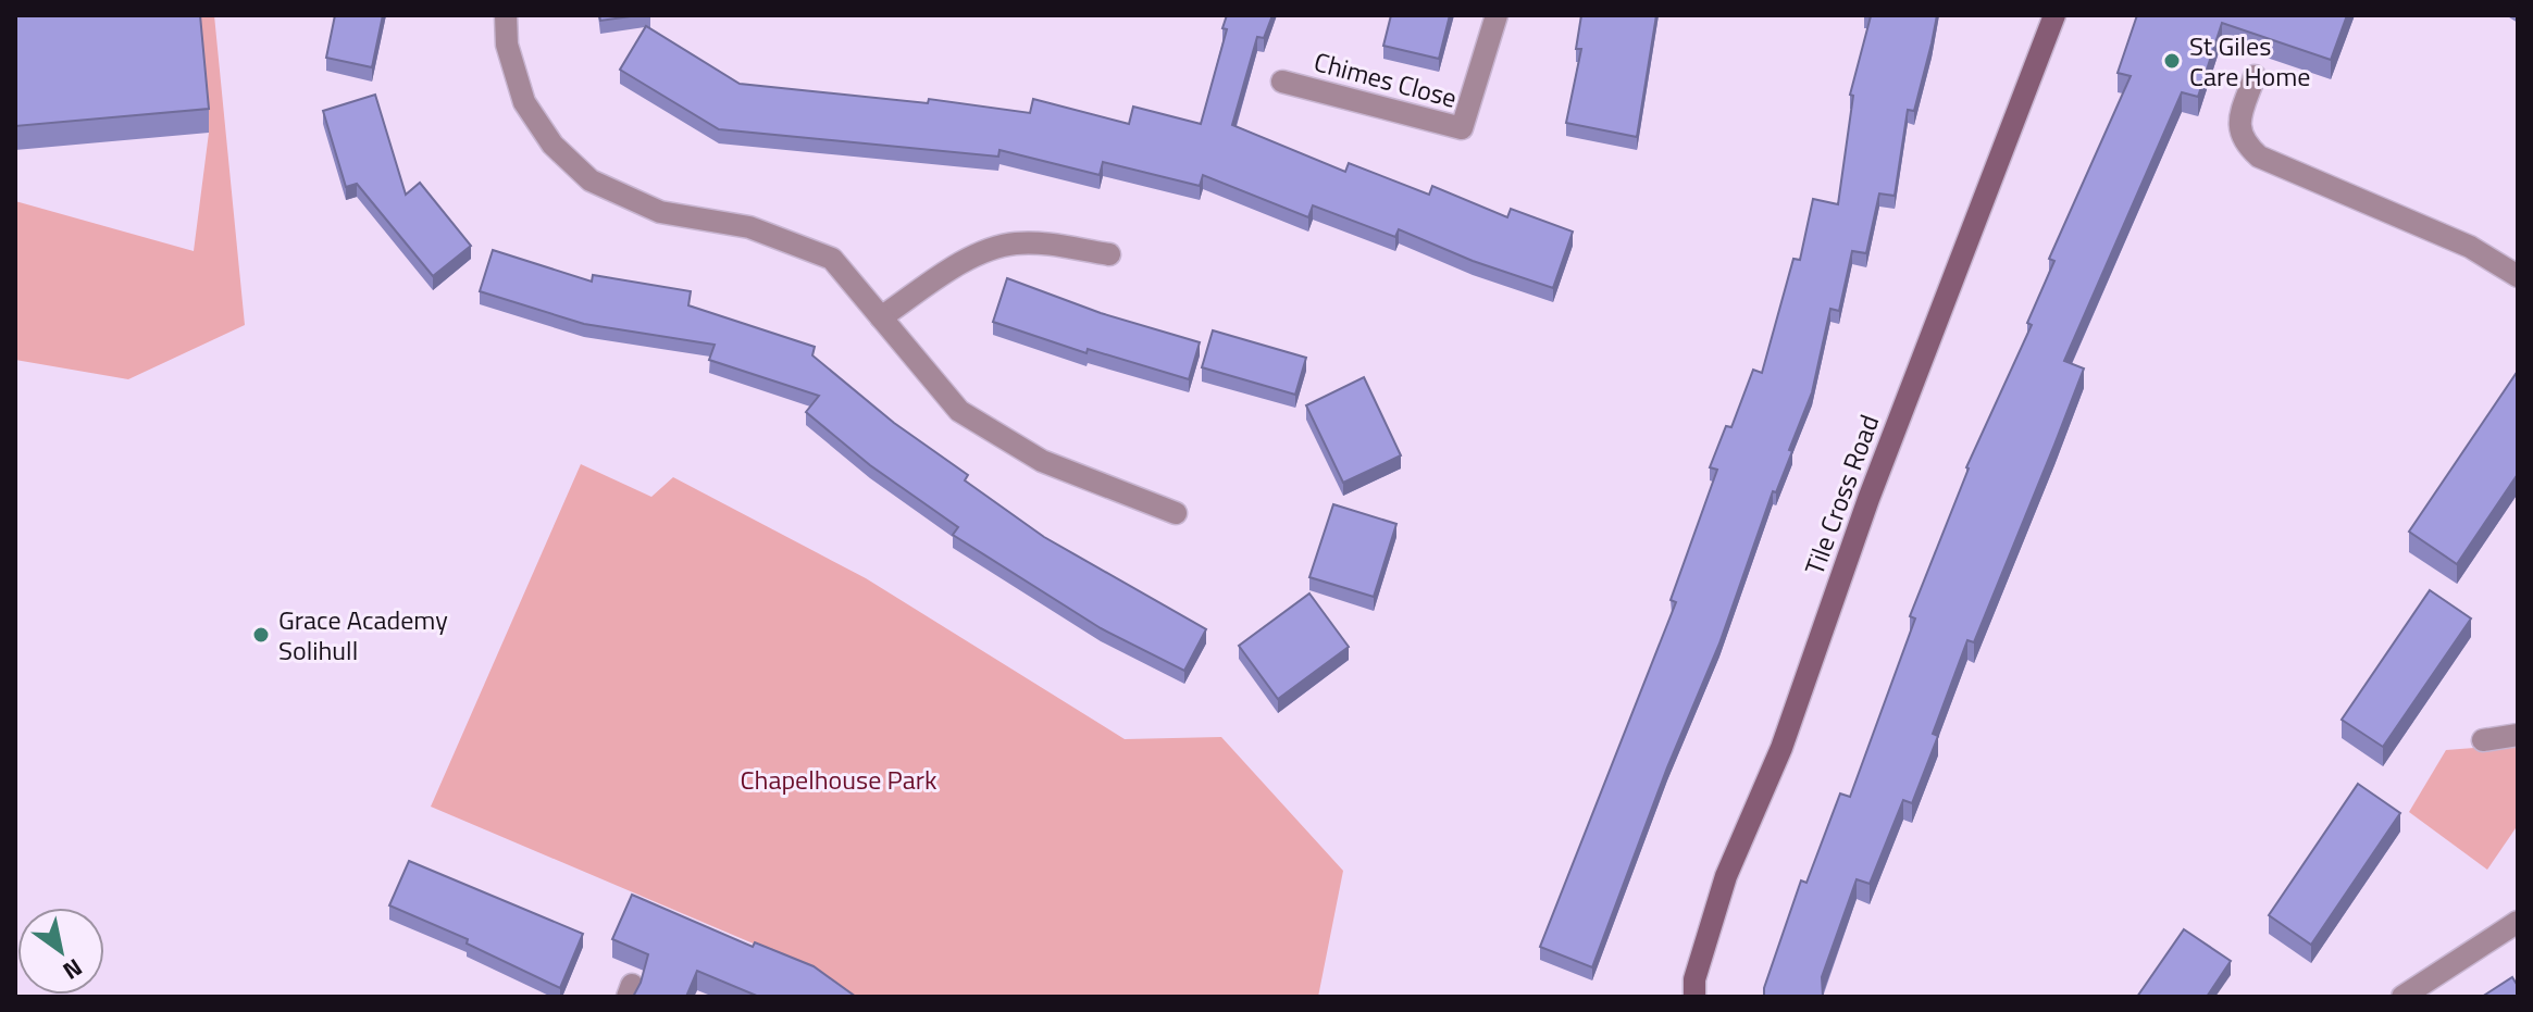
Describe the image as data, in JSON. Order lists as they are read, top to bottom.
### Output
{
  "streets": {
    "street": ["Chimes Close", "Tile Cross Road"]
  },
  "parks": ["Chapelhouse Park"],
  "places": ["St Giles Care Home", "Grace Academy Solihull"],
  "north": "bottom right"
}
